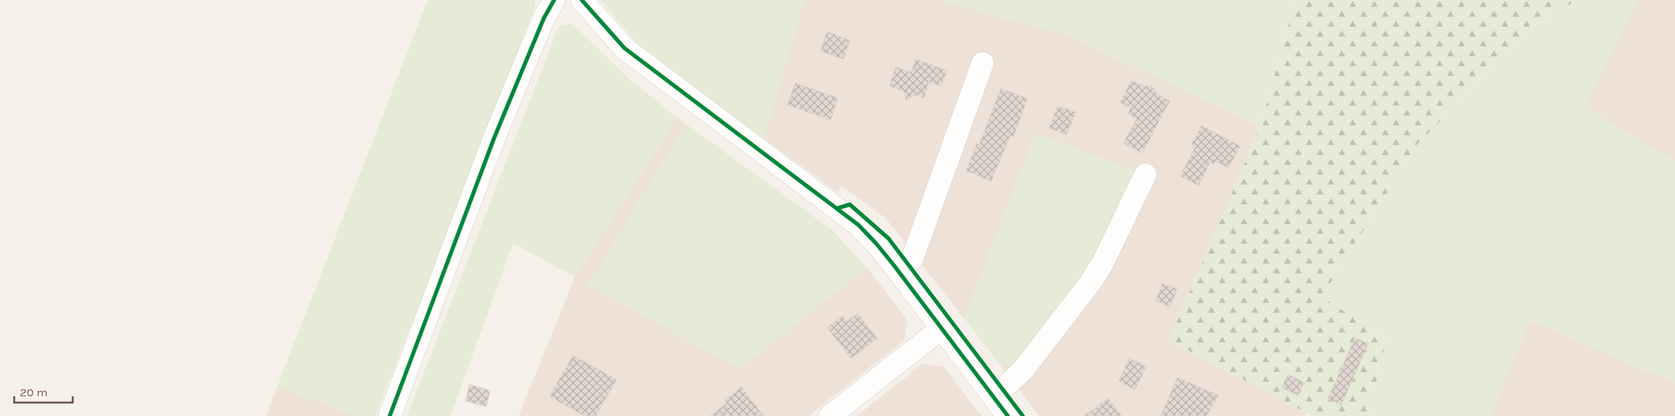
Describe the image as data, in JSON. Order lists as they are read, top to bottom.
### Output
{
  "scale_bar": "20 m"
}
